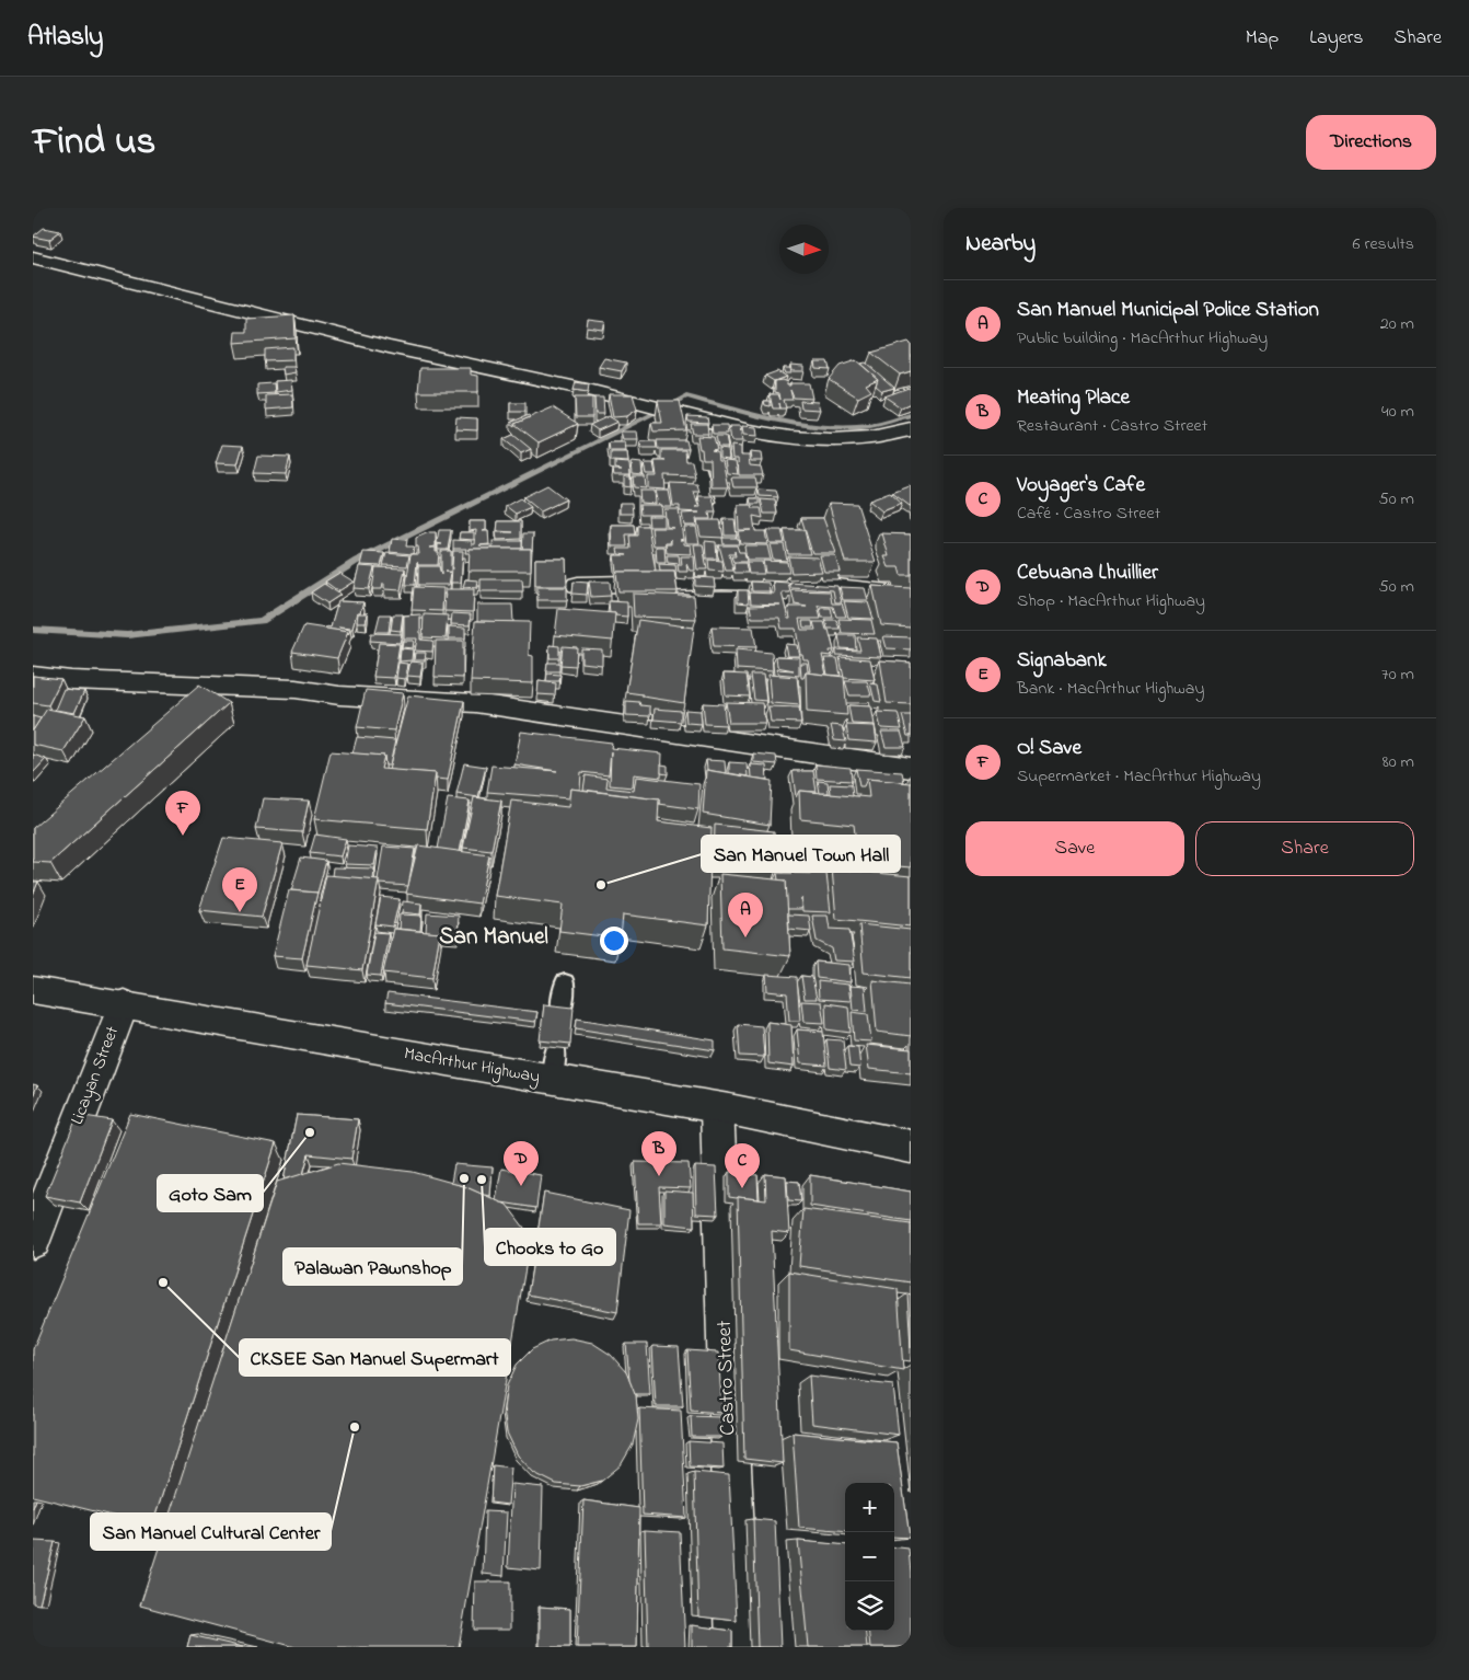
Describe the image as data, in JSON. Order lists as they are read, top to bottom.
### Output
{
  "streets": {
    "main road": ["MacArthur Highway", "Licayan Street", "Castro Street"]
  },
  "crossings": [
    ["MacArthur Highway", "Licayan Street"],
    ["MacArthur Highway", "Castro Street"]
  ],
  "districts": ["San Manuel"],
  "places": [
    "San Manuel Town Hall",
    "Goto Sam",
    "Palawan Pawnshop",
    "Chooks to Go",
    "CKSEE San Manuel Supermart",
    "San Manuel Cultural Center"
  ],
  "north": "right",
  "page": {
    "header": "Atlasly",
    "nav": ["Map", "Layers", "Share"],
    "title": "Find us",
    "buttons": [
      "Directions",
      ["Save", "Share"]
    ],
    "heading": ["Nearby", "6 results"],
    "list": [
      {
        "mark": "A",
        "name": "San Manuel Municipal Police Station",
        "note": "Public building · MacArthur Highway",
        "value": "20 m"
      },
      {
        "mark": "B",
        "name": "Meating Place",
        "note": "Restaurant · Castro Street",
        "value": "40 m"
      },
      {
        "mark": "C",
        "name": "Voyager's Cafe",
        "note": "Café · Castro Street",
        "value": "50 m"
      },
      {
        "mark": "D",
        "name": "Cebuana Lhuillier",
        "note": "Shop · MacArthur Highway",
        "value": "50 m"
      },
      {
        "mark": "E",
        "name": "Signabank",
        "note": "Bank · MacArthur Highway",
        "value": "70 m"
      },
      {
        "mark": "F",
        "name": "O! Save",
        "note": "Supermarket · MacArthur Highway",
        "value": "80 m"
      }
    ],
    "pins": [
      "F",
      "E",
      "A",
      "B",
      "D",
      "C"
    ],
    "map_buttons": ["+", "−"]
  }
}
